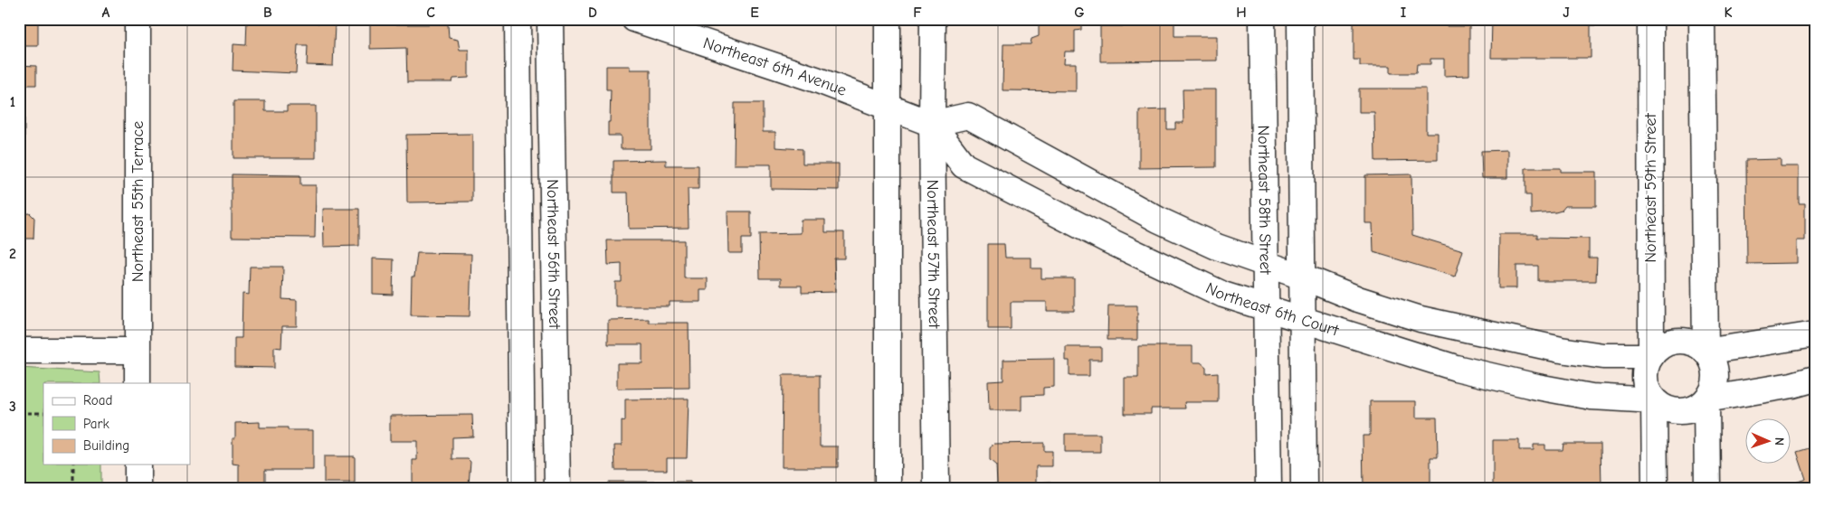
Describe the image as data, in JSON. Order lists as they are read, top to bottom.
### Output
{
  "streets": {
    "street": [
      "Northeast 6th Avenue",
      "Northeast 59th Street",
      "Northeast 58th Street",
      "Northeast 55th Terrace",
      "Northeast 56th Street",
      "Northeast 57th Street",
      "Northeast 6th Court"
    ]
  },
  "crossings": [
    ["Northeast 6th Avenue", "Northeast 6th Court"],
    ["Northeast 59th Street", "Northeast 6th Court"],
    ["Northeast 58th Street", "Northeast 6th Court"],
    ["Northeast 57th Street", "Northeast 6th Court"]
  ],
  "legend": ["Road", "Park", "Building"],
  "north": "right",
  "grid": {
    "columns": [
      "A",
      "B",
      "C",
      "D",
      "E",
      "F",
      "G",
      "H",
      "I",
      "J",
      "K"
    ],
    "rows": ["1", "2", "3"]
  }
}
